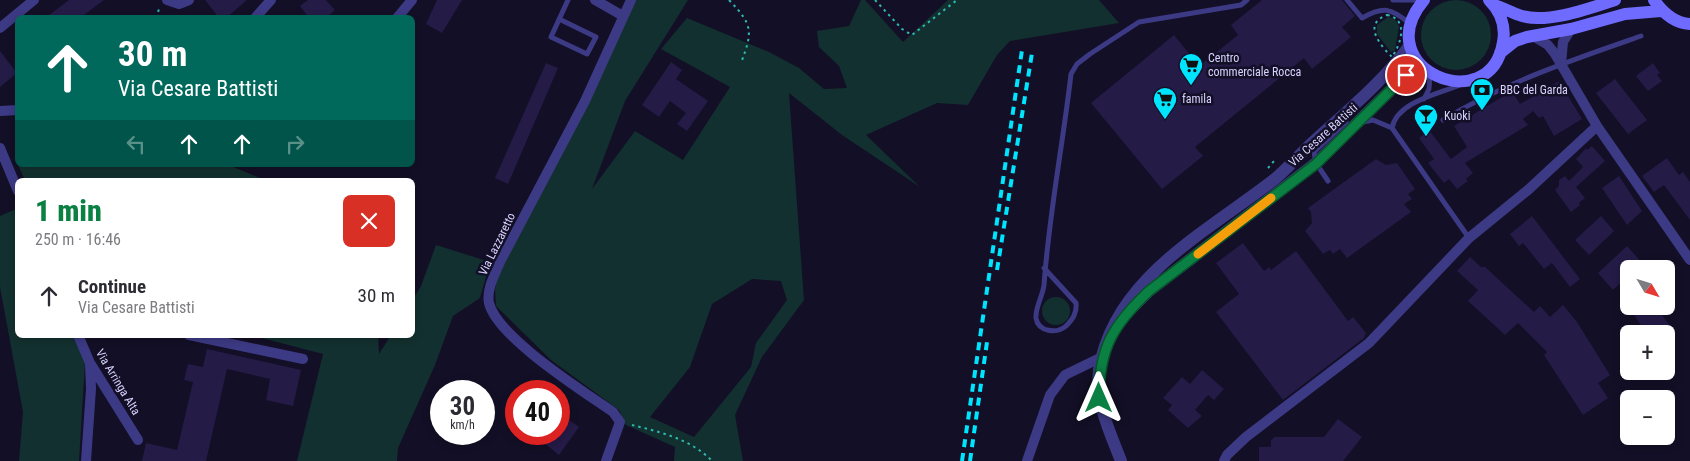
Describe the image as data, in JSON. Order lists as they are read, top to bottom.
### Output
{
  "streets": {
    "street": ["Via Cesare Battisti", "Via Lazzaretto", "Via Arringa Alta"]
  },
  "places": {
    "supermarket": ["Centro commerciale Rocca", "famila"],
    "bank": ["BBC del Garda"],
    "bar": ["Kuoki"]
  },
  "north": "bottom right",
  "page": {
    "turn": ["30 m", "Via Cesare Battisti"],
    "heading": ["1 min", "250 m · 16:46"],
    "map_buttons": ["+", "−"],
    "list": [
      {
        "name": "Continue",
        "note": "Via Cesare Battisti",
        "value": "30 m"
      }
    ],
    "speed": "30 km/h",
    "limit": "40"
  }
}
